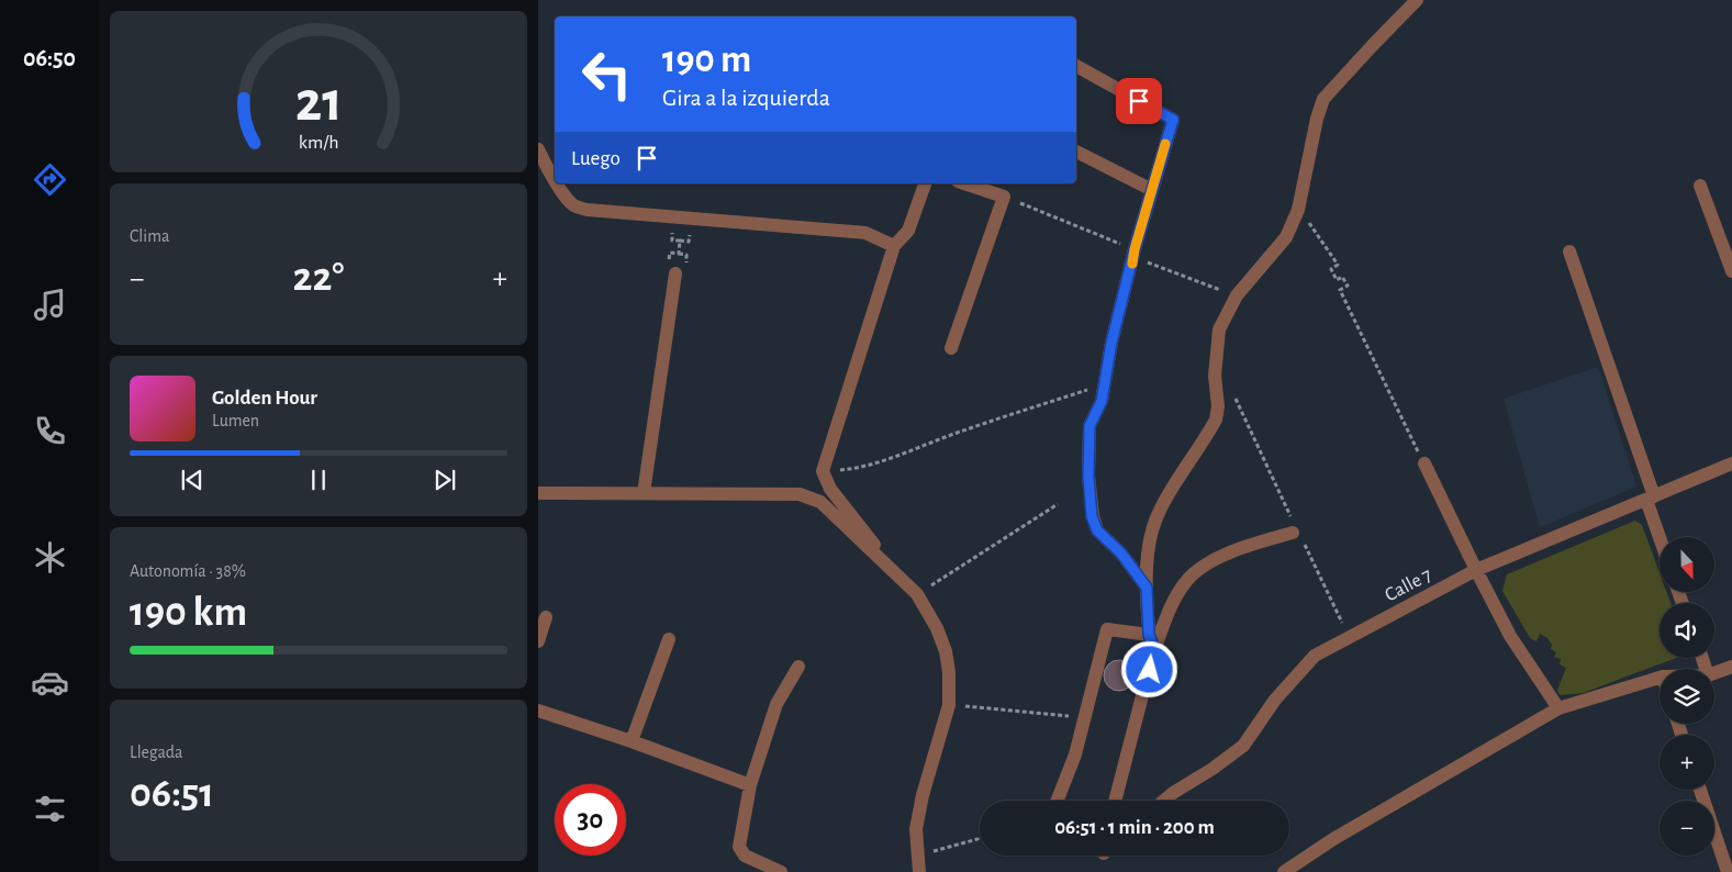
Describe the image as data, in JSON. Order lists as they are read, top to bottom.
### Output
{
  "streets": {
    "street": ["Calle 7"]
  },
  "north": "bottom",
  "page": {
    "tabs": "06:50",
    "turn": ["190 m", "Gira a la izquierda"],
    "then": "Luego",
    "tile": [
      "Clima",
      ["Autonomía · 38%", "190 km"],
      ["Llegada", "06:51"]
    ],
    "heat": ["−", "22°", "+"],
    "song": ["Golden Hour", "Lumen"],
    "map_buttons": ["+", "−"],
    "limit": "30",
    "trip": "06:51 · 1 min · 200 m",
    "gauge": ["21", "km/h"]
  }
}
